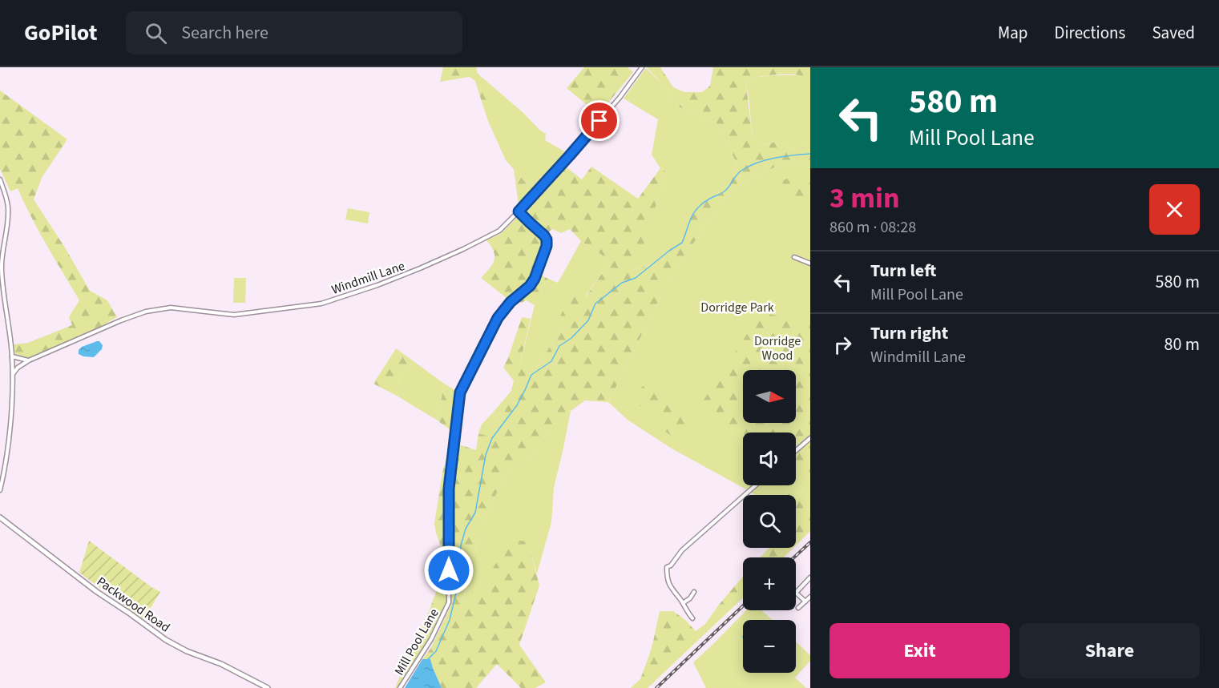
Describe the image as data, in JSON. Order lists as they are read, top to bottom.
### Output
{
  "streets": {
    "street": ["Windmill Lane", "Packwood Road", "Mill Pool Lane"]
  },
  "crossings": [
    ["Windmill Lane", "Mill Pool Lane"]
  ],
  "parks": ["Dorridge Park", "Dorridge Wood"],
  "north": "right",
  "page": {
    "header": "GoPilot",
    "search": "Search here",
    "nav": ["Map", "Directions", "Saved"],
    "turn": ["580 m", "Mill Pool Lane"],
    "heading": ["3 min", "860 m · 08:28"],
    "list": [
      {
        "name": "Turn left",
        "note": "Mill Pool Lane",
        "value": "580 m"
      },
      {
        "name": "Turn right",
        "note": "Windmill Lane",
        "value": "80 m"
      }
    ],
    "map_buttons": ["+", "−"],
    "buttons": ["Exit", "Share"]
  }
}
